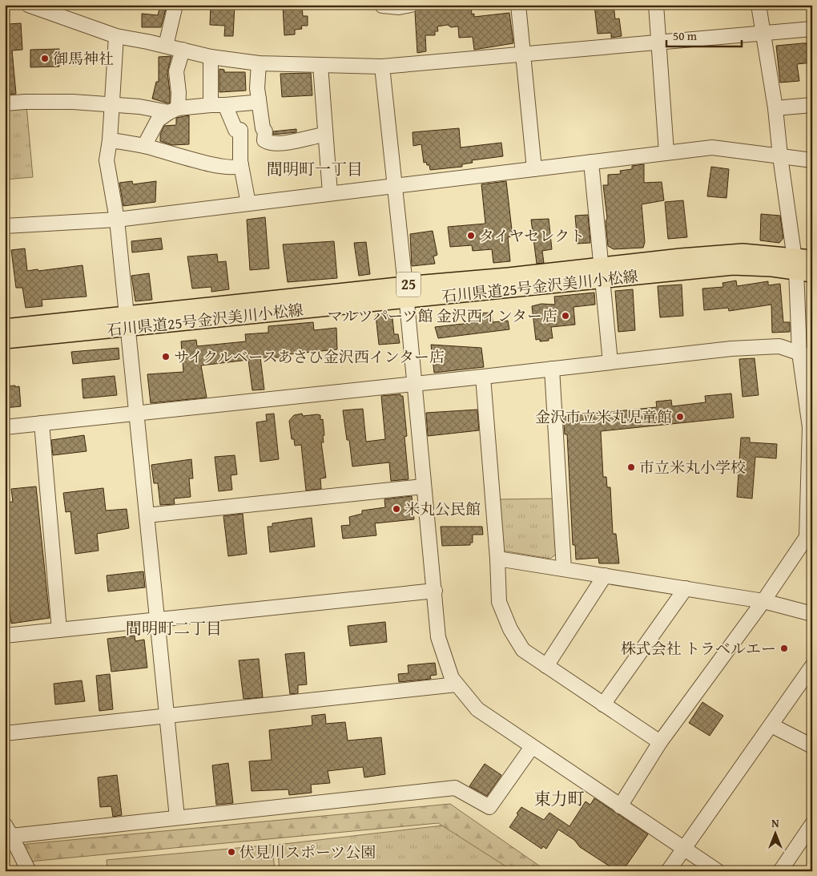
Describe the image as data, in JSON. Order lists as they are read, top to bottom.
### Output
{
  "streets": {
    "main road": ["25", "石川県道25号金沢美川小松線"]
  },
  "districts": ["間明町一丁目", "間明町二丁目", "東力町"],
  "places": [
    "御馬神社",
    "タイヤセレクト",
    "マルツパーツ館 金沢西インター店",
    "サイクルベースあさひ金沢西インター店",
    "金沢市立米丸児童館",
    "市立米丸小学校",
    "米丸公民館",
    "株式会社 トラベルエー",
    "伏見川スポーツ公園"
  ],
  "scale_bar": "50 m",
  "north": "top"
}
